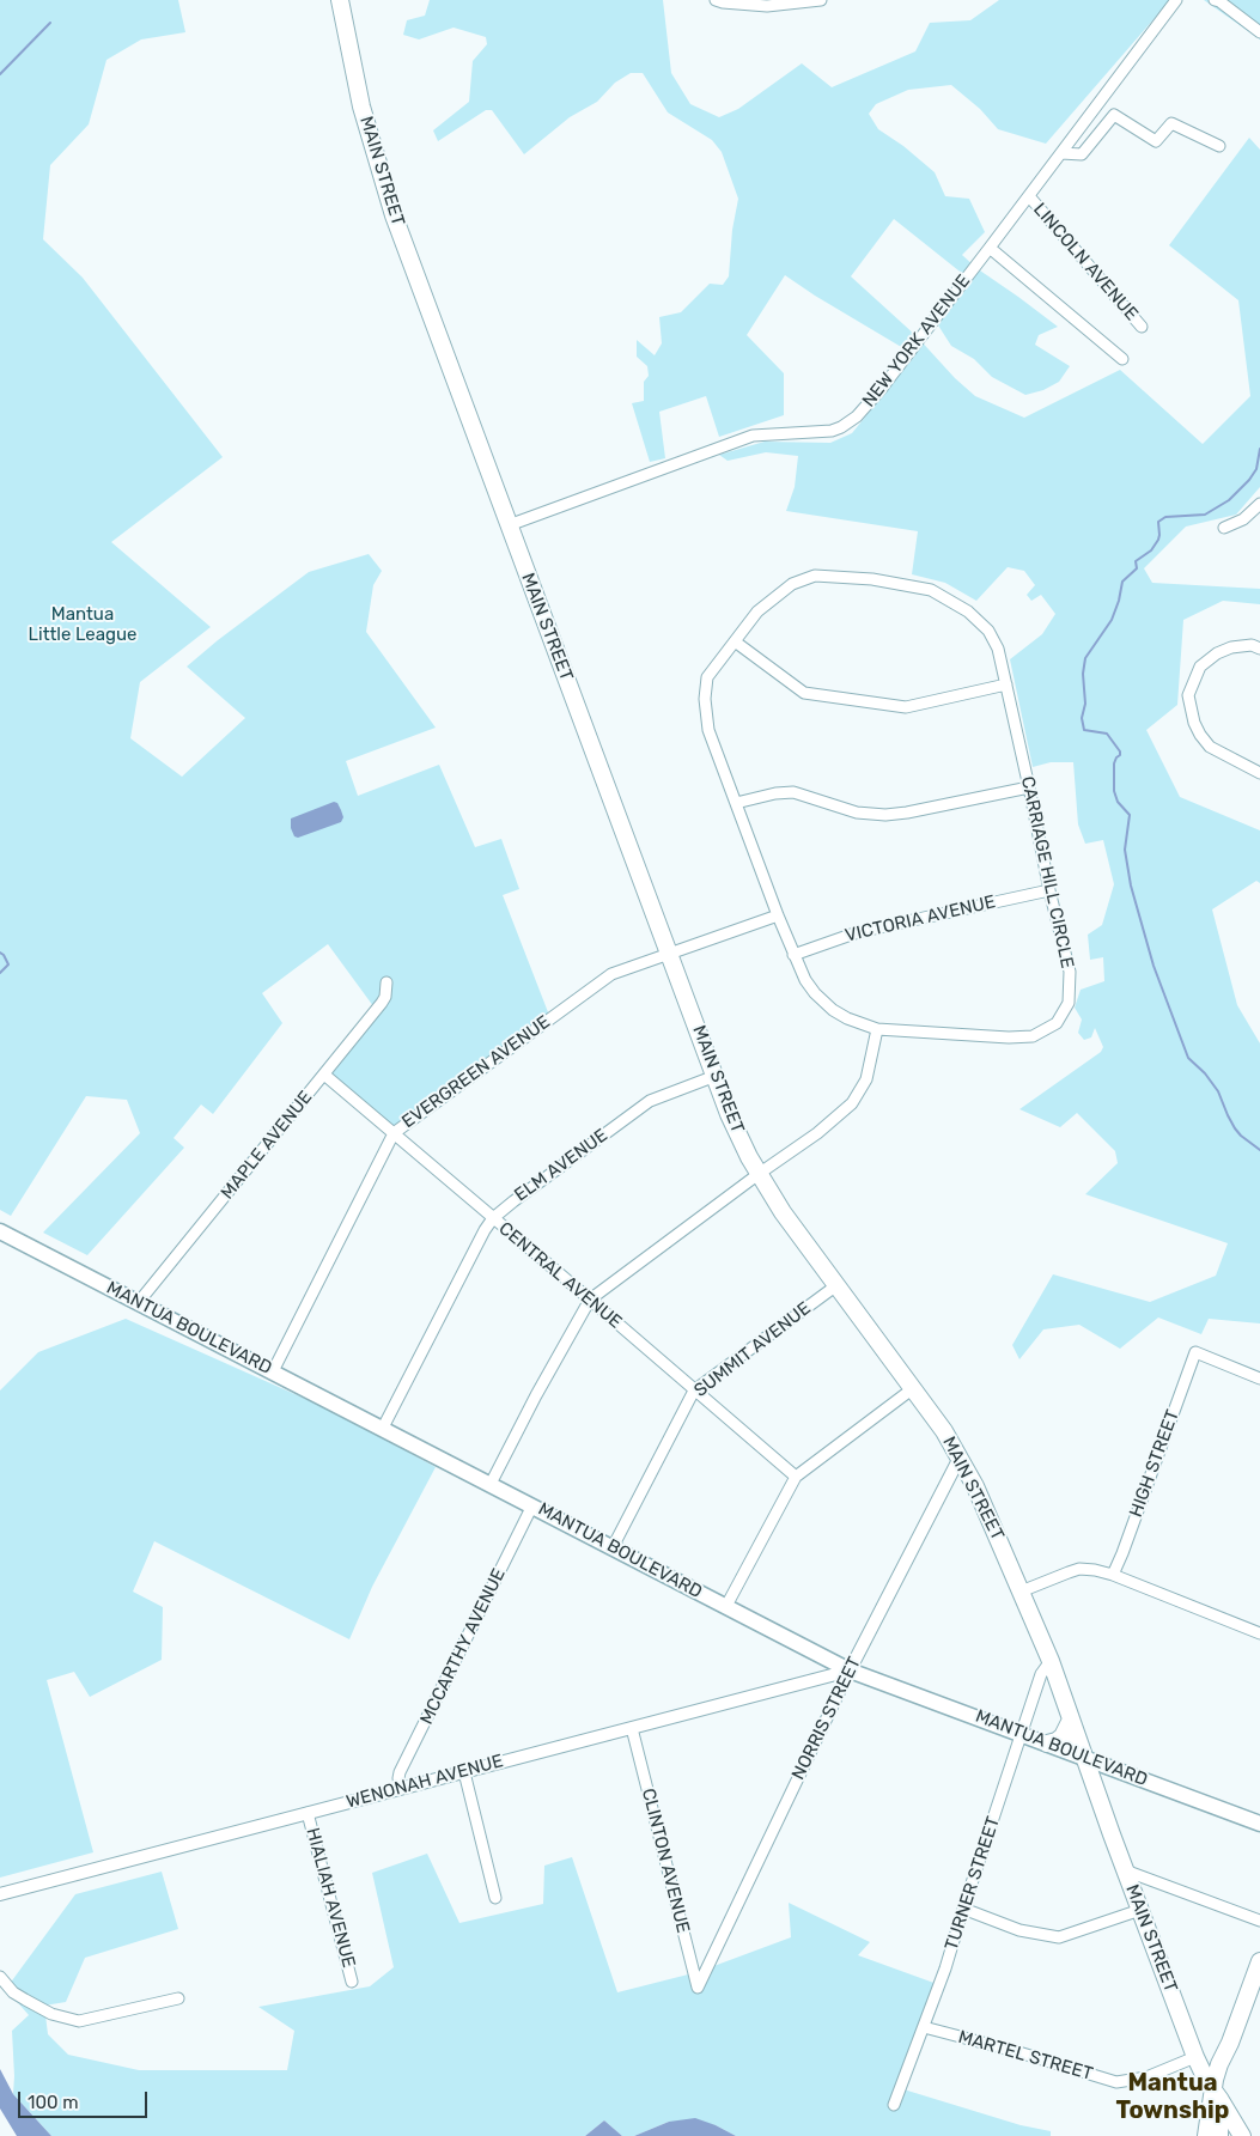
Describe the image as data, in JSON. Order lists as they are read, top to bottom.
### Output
{
  "streets": {
    "main road": ["MAIN STREET", "MANTUA BOULEVARD"],
    "street": [
      "LINCOLN AVENUE",
      "NEW YORK AVENUE",
      "CARRIAGE HILL CIRCLE",
      "VICTORIA AVENUE",
      "EVERGREEN AVENUE",
      "MAPLE AVENUE",
      "ELM AVENUE",
      "CENTRAL AVENUE",
      "SUMMIT AVENUE",
      "HIGH STREET",
      "MCCARTHY AVENUE",
      "NORRIS STREET",
      "WENONAH AVENUE",
      "CLINTON AVENUE",
      "TURNER STREET",
      "HIALIAH AVENUE",
      "MARTEL STREET"
    ]
  },
  "crossings": [
    ["MAIN STREET", "NEW YORK AVENUE"],
    ["MAIN STREET", "EVERGREEN AVENUE"],
    ["MAIN STREET", "ELM AVENUE"],
    ["MAIN STREET", "MANTUA BOULEVARD"],
    ["MAIN STREET", "SUMMIT AVENUE"],
    ["MAIN STREET", "NORRIS STREET"],
    ["MAIN STREET", "TURNER STREET"],
    ["MAIN STREET", "MARTEL STREET"],
    ["LINCOLN AVENUE", "NEW YORK AVENUE"],
    ["CARRIAGE HILL CIRCLE", "VICTORIA AVENUE"],
    ["CARRIAGE HILL CIRCLE", "EVERGREEN AVENUE"],
    ["EVERGREEN AVENUE", "CENTRAL AVENUE"],
    ["EVERGREEN AVENUE", "MANTUA BOULEVARD"],
    ["MAPLE AVENUE", "CENTRAL AVENUE"],
    ["MAPLE AVENUE", "MANTUA BOULEVARD"],
    ["ELM AVENUE", "CENTRAL AVENUE"],
    ["ELM AVENUE", "MANTUA BOULEVARD"],
    ["CENTRAL AVENUE", "SUMMIT AVENUE"],
    ["MANTUA BOULEVARD", "SUMMIT AVENUE"],
    ["MANTUA BOULEVARD", "MCCARTHY AVENUE"],
    ["MANTUA BOULEVARD", "NORRIS STREET"],
    ["MANTUA BOULEVARD", "WENONAH AVENUE"],
    ["MANTUA BOULEVARD", "TURNER STREET"],
    ["MCCARTHY AVENUE", "WENONAH AVENUE"],
    ["NORRIS STREET", "WENONAH AVENUE"],
    ["NORRIS STREET", "CLINTON AVENUE"],
    ["WENONAH AVENUE", "CLINTON AVENUE"],
    ["WENONAH AVENUE", "HIALIAH AVENUE"],
    ["TURNER STREET", "MARTEL STREET"]
  ],
  "districts": ["Mantua Township"],
  "parks": ["Mantua Little League"],
  "scale_bar": "100 m"
}
